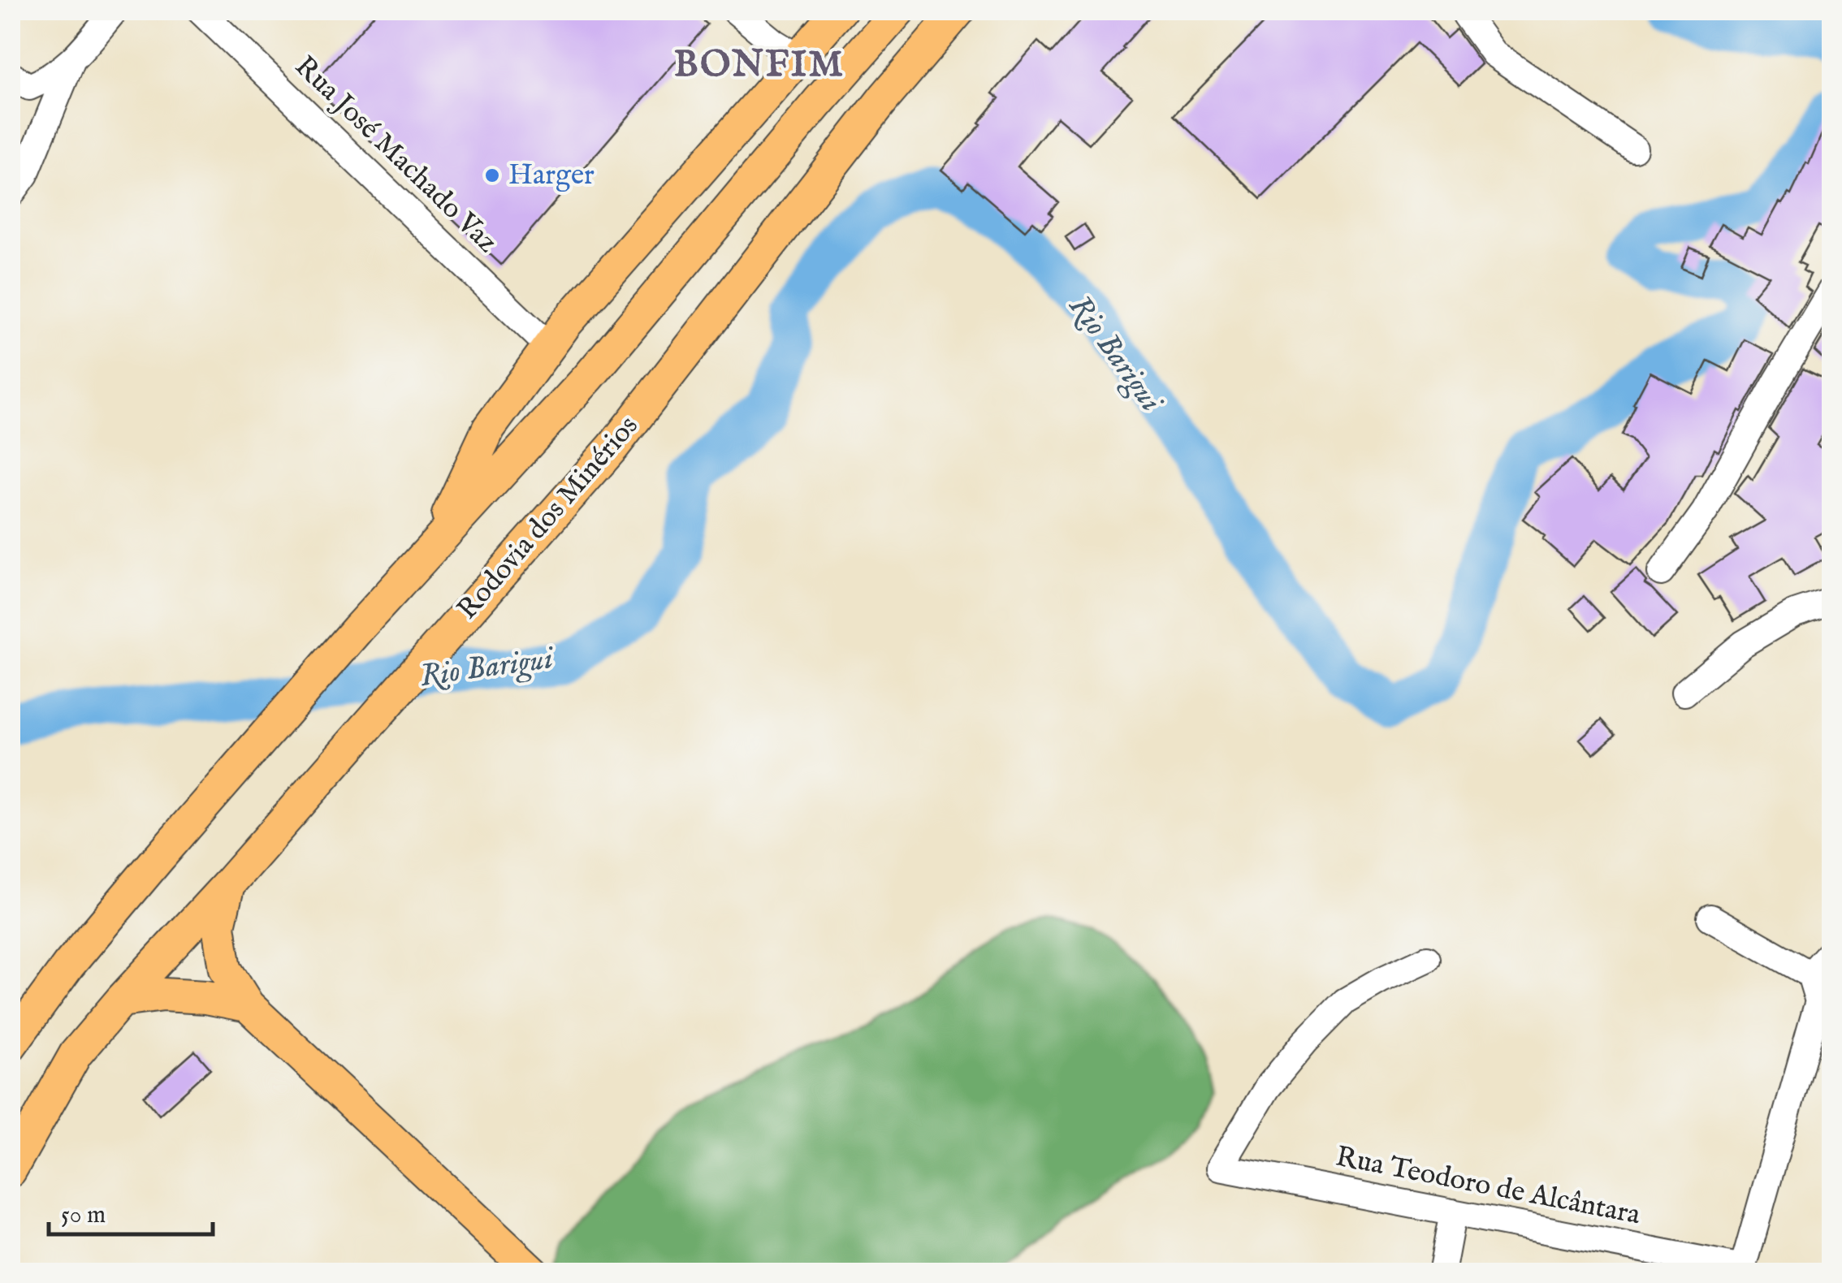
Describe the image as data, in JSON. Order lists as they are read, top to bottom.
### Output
{
  "streets": {
    "main road": ["Rodovia dos Minérios"],
    "street": ["Rua José Machado Vaz", "Rua Teodoro de Alcântara"]
  },
  "districts": ["BONFIM"],
  "water": ["Rio Barigui"],
  "places": ["Harger"],
  "scale_bar": "50 m"
}
